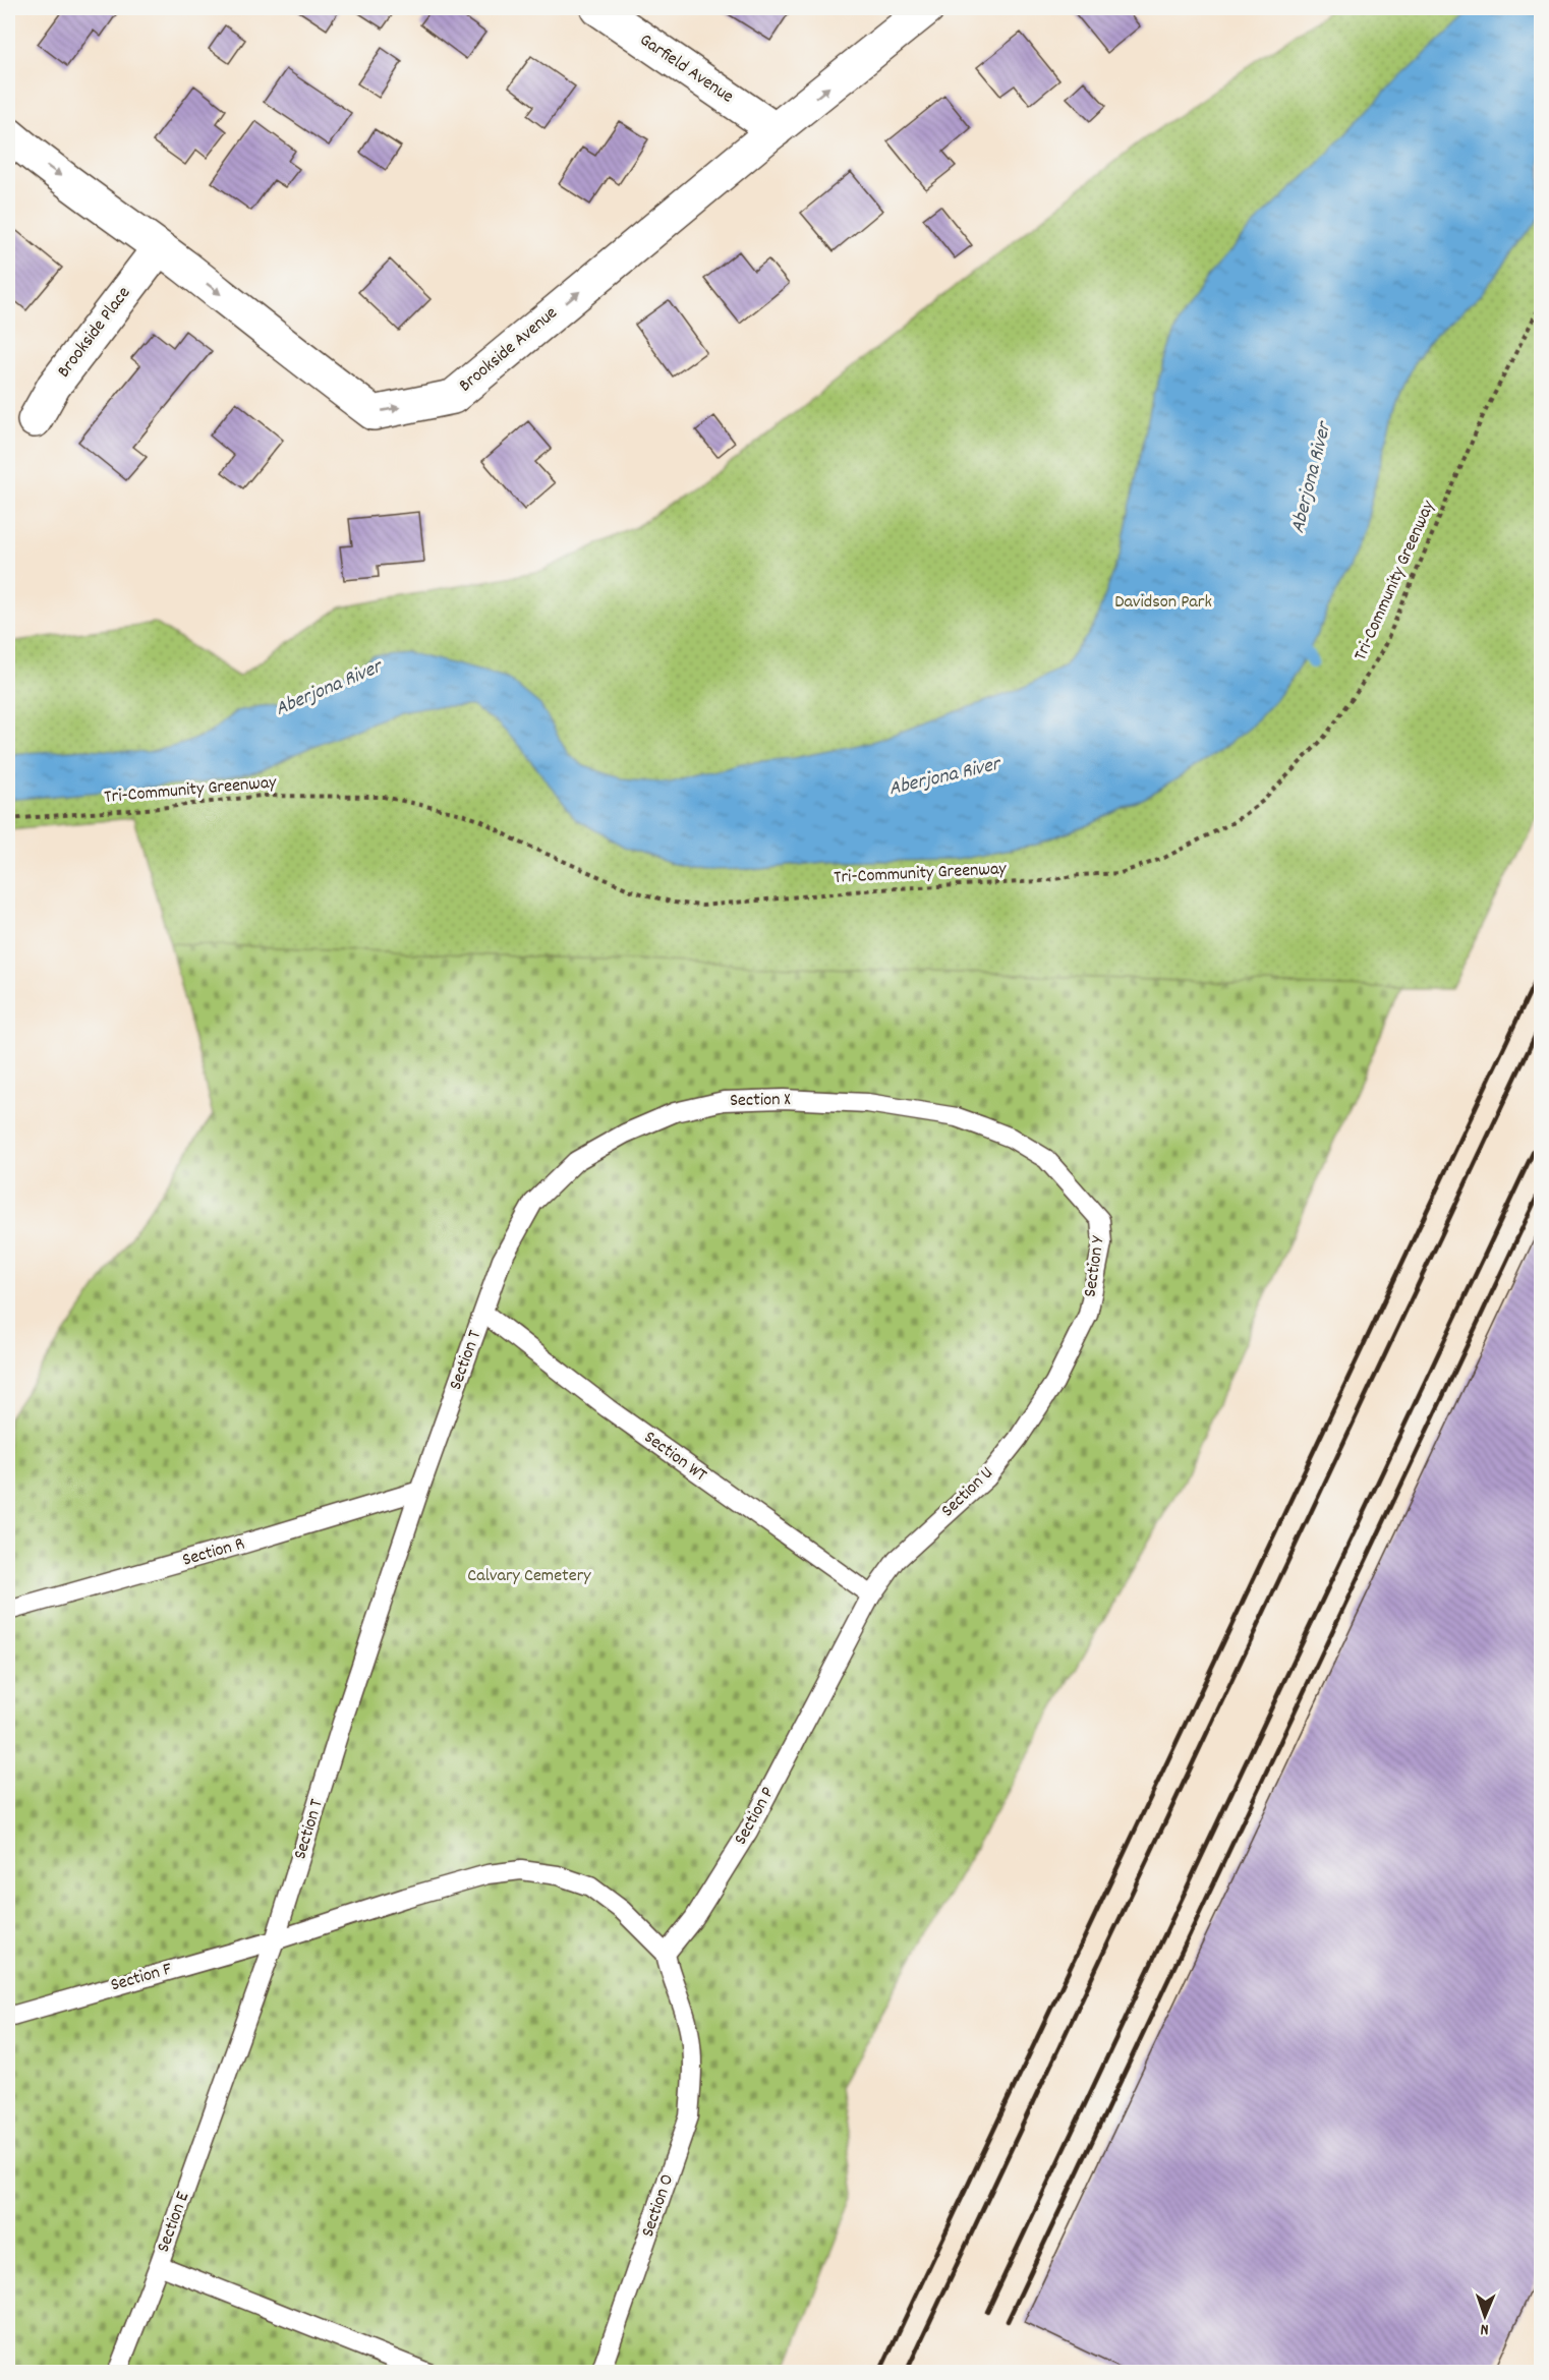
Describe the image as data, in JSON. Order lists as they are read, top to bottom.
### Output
{
  "streets": {
    "street": ["Garfield Avenue", "Brookside Place", "Brookside Avenue"],
    "lane": [
      "Section X",
      "Section Y",
      "Section T",
      "Section WT",
      "Section U",
      "Section R",
      "Section P",
      "Section F",
      "Section O",
      "Section E"
    ],
    "path": ["Tri-Community Greenway"]
  },
  "crossings": [
    ["Garfield Avenue", "Brookside Avenue"],
    ["Brookside Place", "Brookside Avenue"],
    ["Section X", "Section Y"],
    ["Section X", "Section T"],
    ["Section X", "Section WT"],
    ["Section Y", "Section U"],
    ["Section T", "Section WT"],
    ["Section T", "Section R"],
    ["Section T", "Section F"],
    ["Section T", "Section E"],
    ["Section WT", "Section U"],
    ["Section WT", "Section P"],
    ["Section U", "Section P"],
    ["Section P", "Section O"],
    ["Section F", "Section E"]
  ],
  "one_way": ["Brookside Avenue"],
  "water": ["Aberjona River"],
  "parks": ["Davidson Park", "Calvary Cemetery"],
  "north": "bottom"
}
